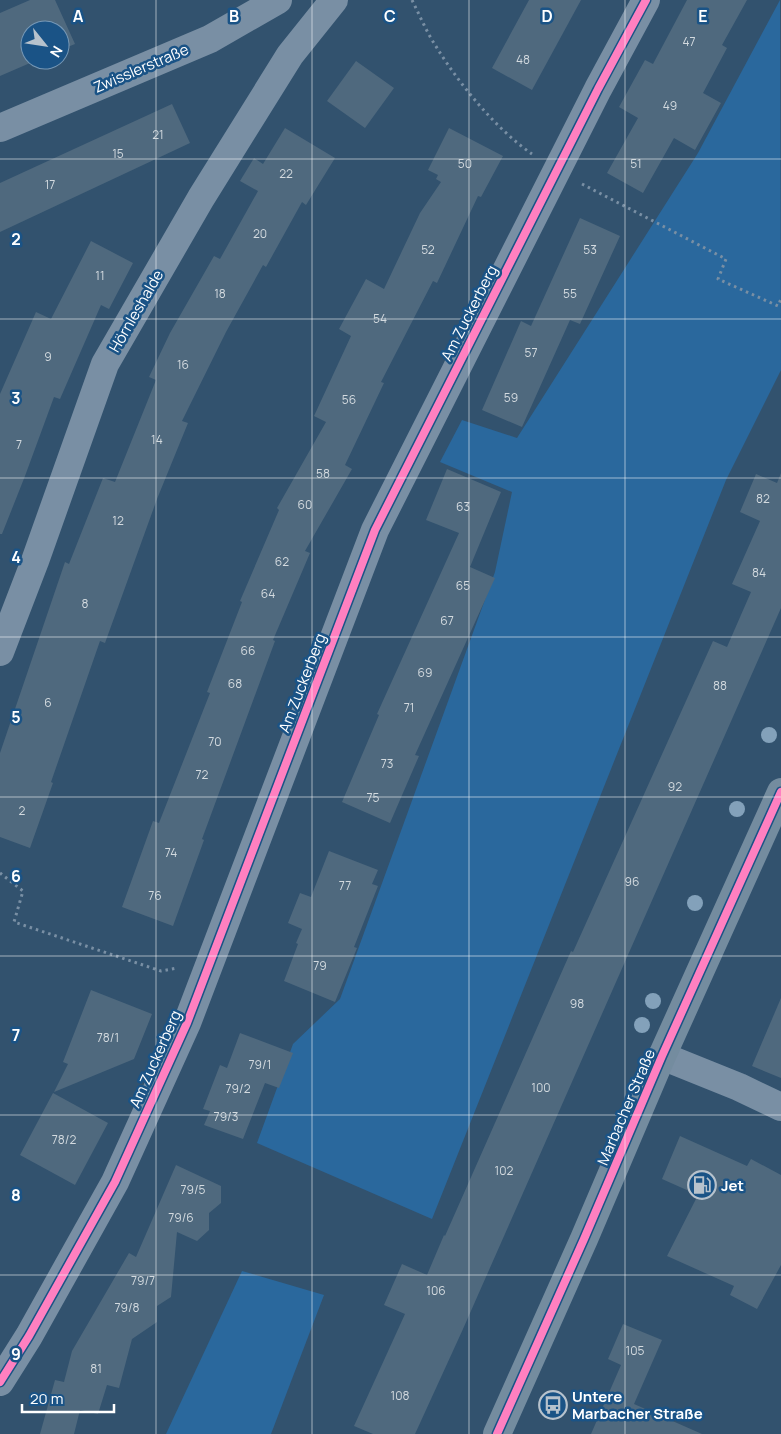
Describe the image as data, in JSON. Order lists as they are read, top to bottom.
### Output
{
  "streets": {
    "main road": ["Marbacher Straße"],
    "street": ["Zwisslerstraße", "Hörnleshalde", "Am Zuckerberg"]
  },
  "places": {
    "fuel station": ["Jet"],
    "bus stop": ["Untere Marbacher Straße"]
  },
  "house_numbers": [
    "47",
    "48",
    "49",
    "21",
    "15",
    "50",
    "51",
    "22",
    "17",
    "20",
    "52",
    "53",
    "11",
    "18",
    "55",
    "54",
    "57",
    "9",
    "16",
    "59",
    "56",
    "14",
    "7",
    "58",
    "82",
    "60",
    "63",
    "12",
    "62",
    "84",
    "65",
    "64",
    "8",
    "67",
    "66",
    "69",
    "68",
    "88",
    "6",
    "71",
    "70",
    "73",
    "72",
    "92",
    "75",
    "2",
    "74",
    "96",
    "77",
    "76",
    "79",
    "98",
    "78/1",
    "79/1",
    "100",
    "79/2",
    "79/3",
    "78/2",
    "102",
    "79/5",
    "79/6",
    "79/7",
    "106",
    "79/8",
    "105",
    "81",
    "108"
  ],
  "scale_bar": "20 m",
  "north": "bottom right",
  "grid": {
    "columns": [
      "A",
      "B",
      "C",
      "D",
      "E"
    ],
    "rows": [
      "2",
      "3",
      "4",
      "5",
      "6",
      "7",
      "8",
      "9"
    ]
  }
}
